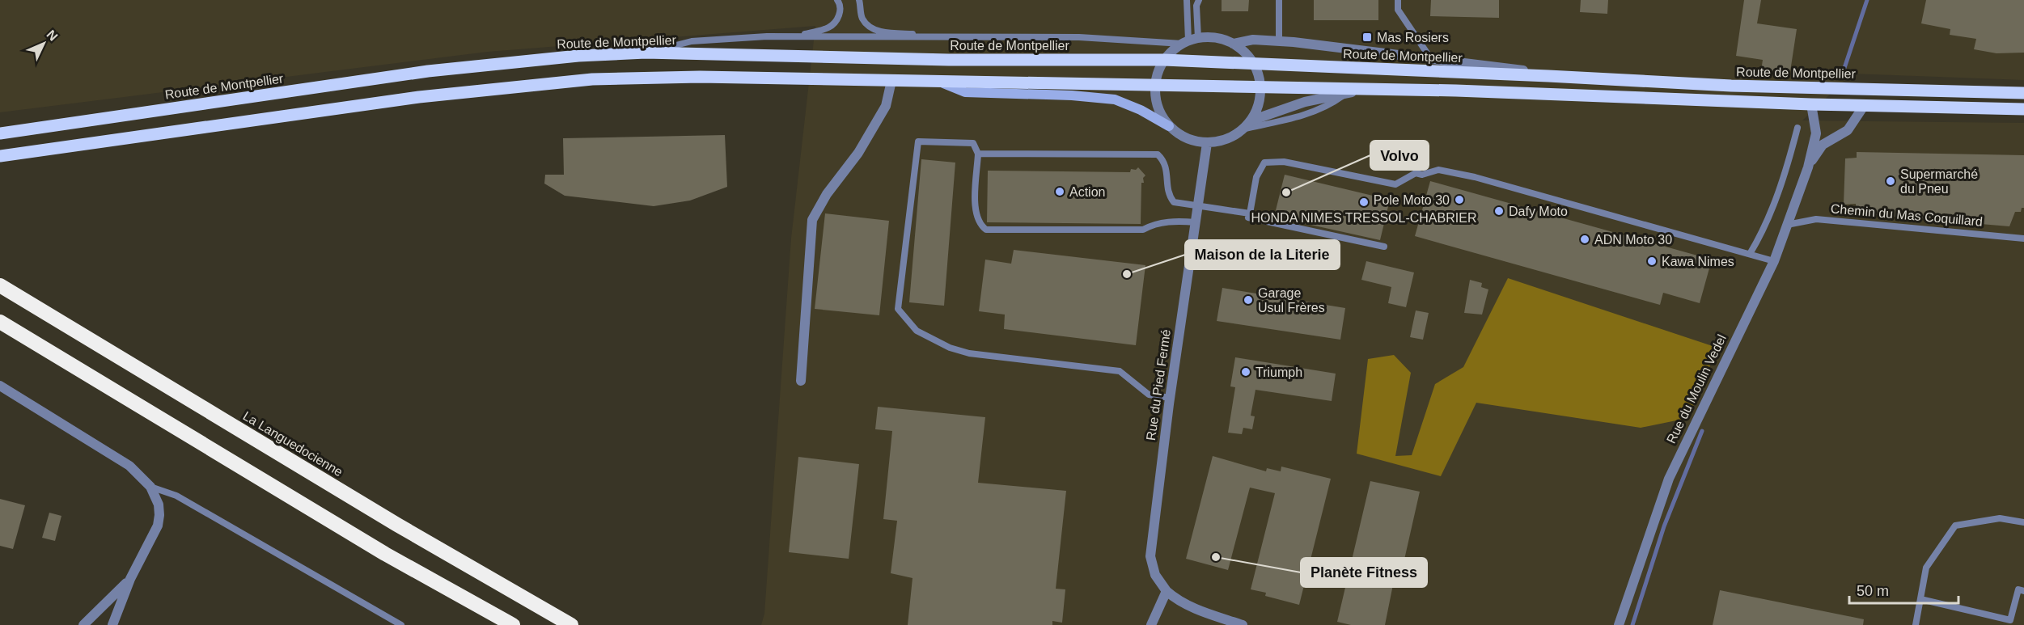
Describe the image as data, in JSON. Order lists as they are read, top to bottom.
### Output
{
  "streets": {
    "highway": ["La Languedocienne"],
    "main road": ["Route de Montpellier"],
    "street": ["Rue du Pied Fermé", "Rue du Moulin Vedel"],
    "lane": ["Chemin du Mas Coquillard"]
  },
  "crossings": [
    ["Chemin du Mas Coquillard", "Rue du Moulin Vedel"]
  ],
  "places": {
    "transit": ["Mas Rosiers"],
    "other": [
      "Supermarché du Pneu",
      "Action",
      "Volvo",
      "Pole Moto 30",
      "HONDA NIMES TRESSOL-CHABRIER",
      "Dafy Moto",
      "ADN Moto 30",
      "Kawa Nimes",
      "Maison de la Literie",
      "Garage Usul Frères",
      "Triumph",
      "Planète Fitness"
    ]
  },
  "scale_bar": "50 m",
  "north": "top right"
}
